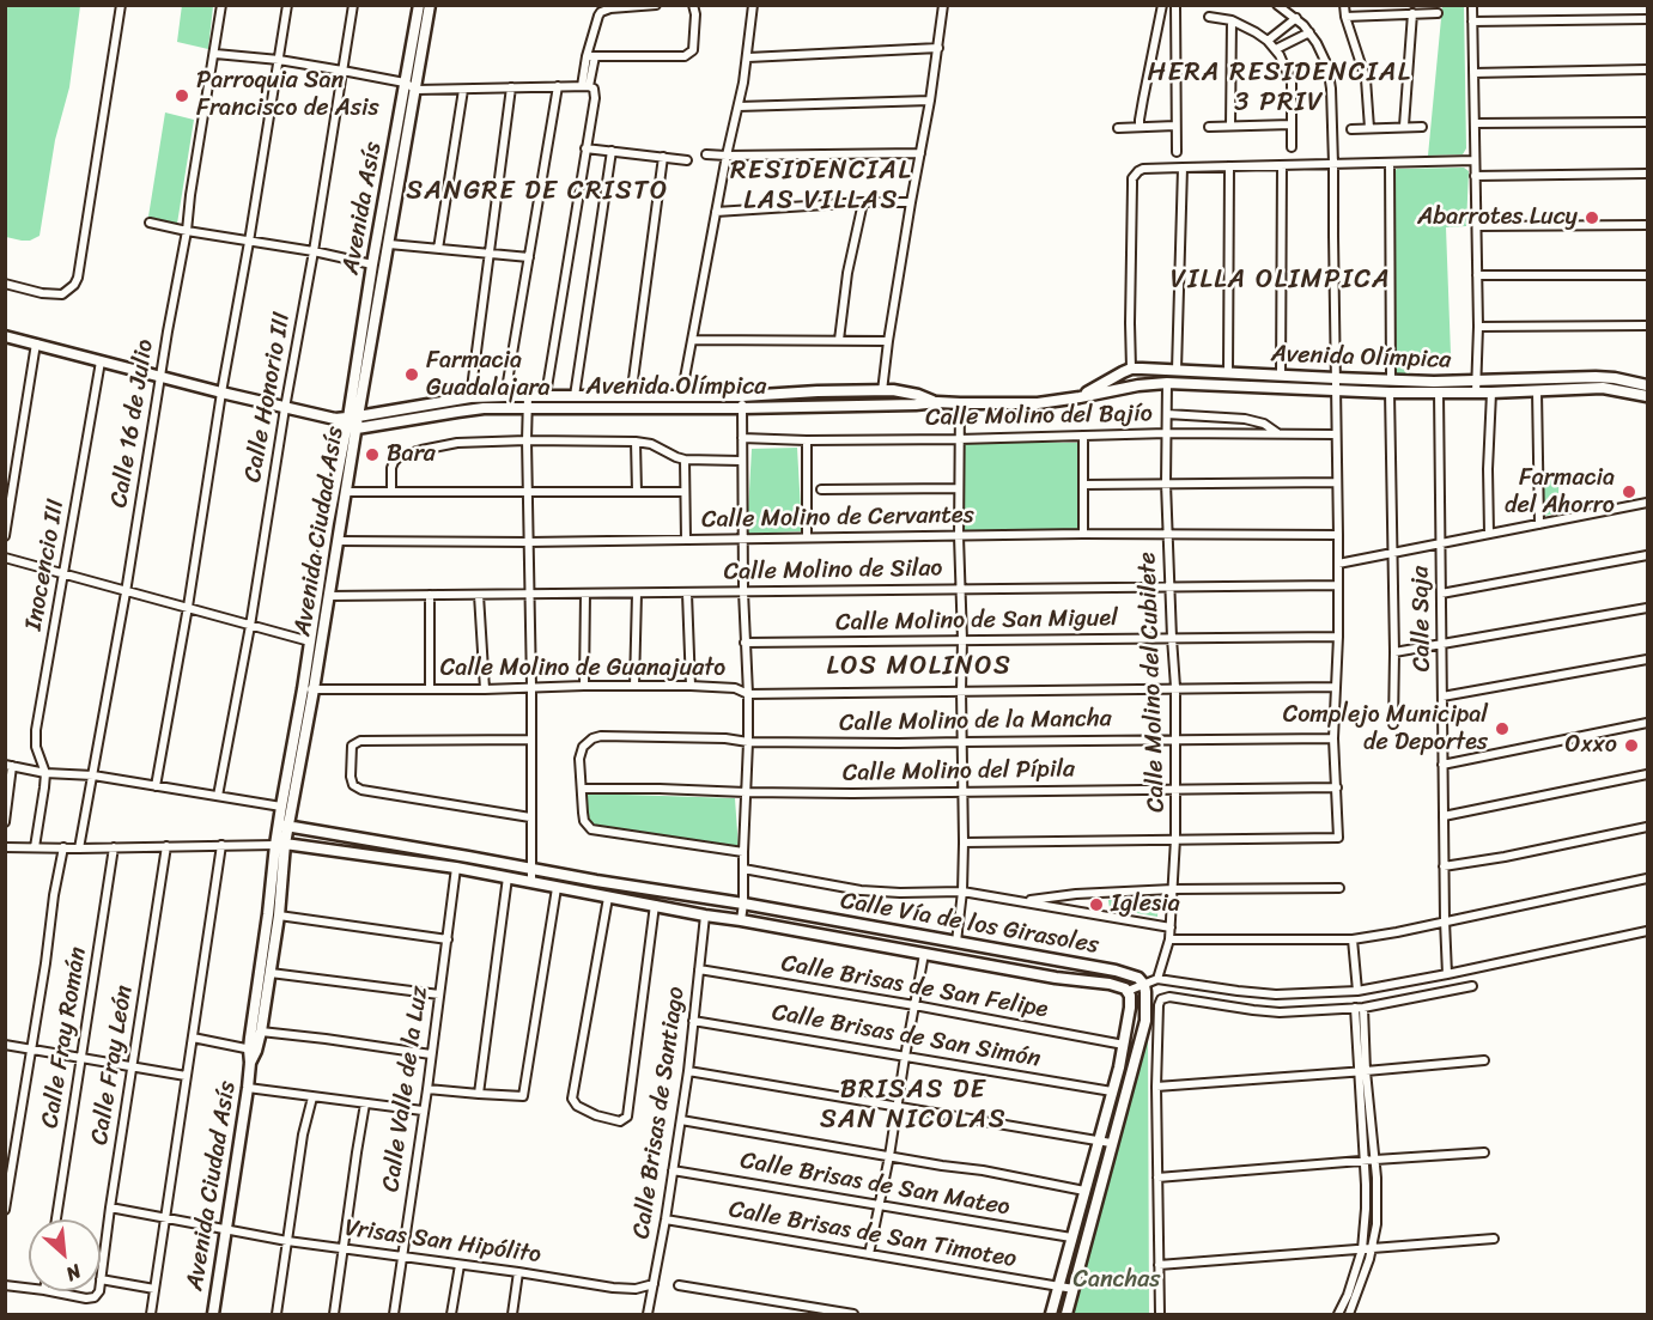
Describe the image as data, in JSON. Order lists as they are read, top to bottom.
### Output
{
  "streets": {
    "street": [
      "Avenida Asís",
      "Avenida Olímpica",
      "Calle Honorio III",
      "Calle Molino del Bajío",
      "Calle 16 de Julio",
      "Calle Molino de Cervantes",
      "Avenida Ciudad Asís",
      "Inocencio III",
      "Calle Molino de Silao",
      "Calle Saja",
      "Calle Molino de San Miguel",
      "Calle Molino de Guanajuato",
      "Calle Molino del Cubilete",
      "Calle Molino de la Mancha",
      "Calle Molino del Pípila",
      "Calle Vía de los Girasoles",
      "Calle Brisas de San Felipe",
      "Calle Brisas de San Simón",
      "Calle Fray Román",
      "Calle Fray León",
      "Calle Valle de la Luz",
      "Calle Brisas de Santiago",
      "Calle Brisas de San Mateo",
      "Calle Brisas de San Timoteo",
      "Vrisas San Hipólito"
    ]
  },
  "crossings": [
    ["Avenida Asís", "Avenida Olímpica"],
    ["Avenida Asís", "Avenida Ciudad Asís"],
    ["Avenida Olímpica", "Avenida Ciudad Asís"],
    ["Avenida Olímpica", "Calle Saja"],
    ["Avenida Olímpica", "Calle Molino del Cubilete"],
    ["Calle Molino del Bajío", "Calle Molino del Cubilete"],
    ["Calle Molino de Cervantes", "Avenida Ciudad Asís"],
    ["Calle Molino de Cervantes", "Calle Molino del Cubilete"],
    ["Avenida Ciudad Asís", "Calle Molino de Silao"],
    ["Avenida Ciudad Asís", "Calle Molino de Guanajuato"],
    ["Avenida Ciudad Asís", "Calle Vía de los Girasoles"],
    ["Avenida Ciudad Asís", "Vrisas San Hipólito"],
    ["Calle Molino de Silao", "Calle Molino del Cubilete"],
    ["Calle Molino de San Miguel", "Calle Molino del Cubilete"],
    ["Calle Molino de Guanajuato", "Calle Molino del Cubilete"],
    ["Calle Molino del Cubilete", "Calle Molino de la Mancha"],
    ["Calle Molino del Cubilete", "Calle Molino del Pípila"],
    ["Calle Molino de la Mancha", "Calle Molino del Pípila"],
    ["Calle Vía de los Girasoles", "Calle Valle de la Luz"],
    ["Calle Vía de los Girasoles", "Calle Brisas de Santiago"],
    ["Calle Brisas de San Felipe", "Calle Brisas de Santiago"],
    ["Calle Brisas de San Simón", "Calle Brisas de Santiago"],
    ["Calle Fray León", "Vrisas San Hipólito"],
    ["Calle Valle de la Luz", "Vrisas San Hipólito"],
    ["Calle Brisas de Santiago", "Calle Brisas de San Mateo"],
    ["Calle Brisas de Santiago", "Calle Brisas de San Timoteo"],
    ["Calle Brisas de Santiago", "Vrisas San Hipólito"]
  ],
  "districts": [
    "HERA RESIDENCIAL 3 PRIV",
    "RESIDENCIAL LAS VILLAS",
    "SANGRE DE CRISTO",
    "VILLA OLIMPICA",
    "LOS MOLINOS",
    "BRISAS DE SAN NICOLAS"
  ],
  "parks": ["Canchas"],
  "places": [
    "Parroquia San Francisco de Asis",
    "Abarrotes Lucy",
    "Farmacia Guadalajara",
    "Bara",
    "Farmacia del Ahorro",
    "Complejo Municipal de Deportes",
    "Oxxo",
    "Iglesia"
  ],
  "north": "bottom right"
}
